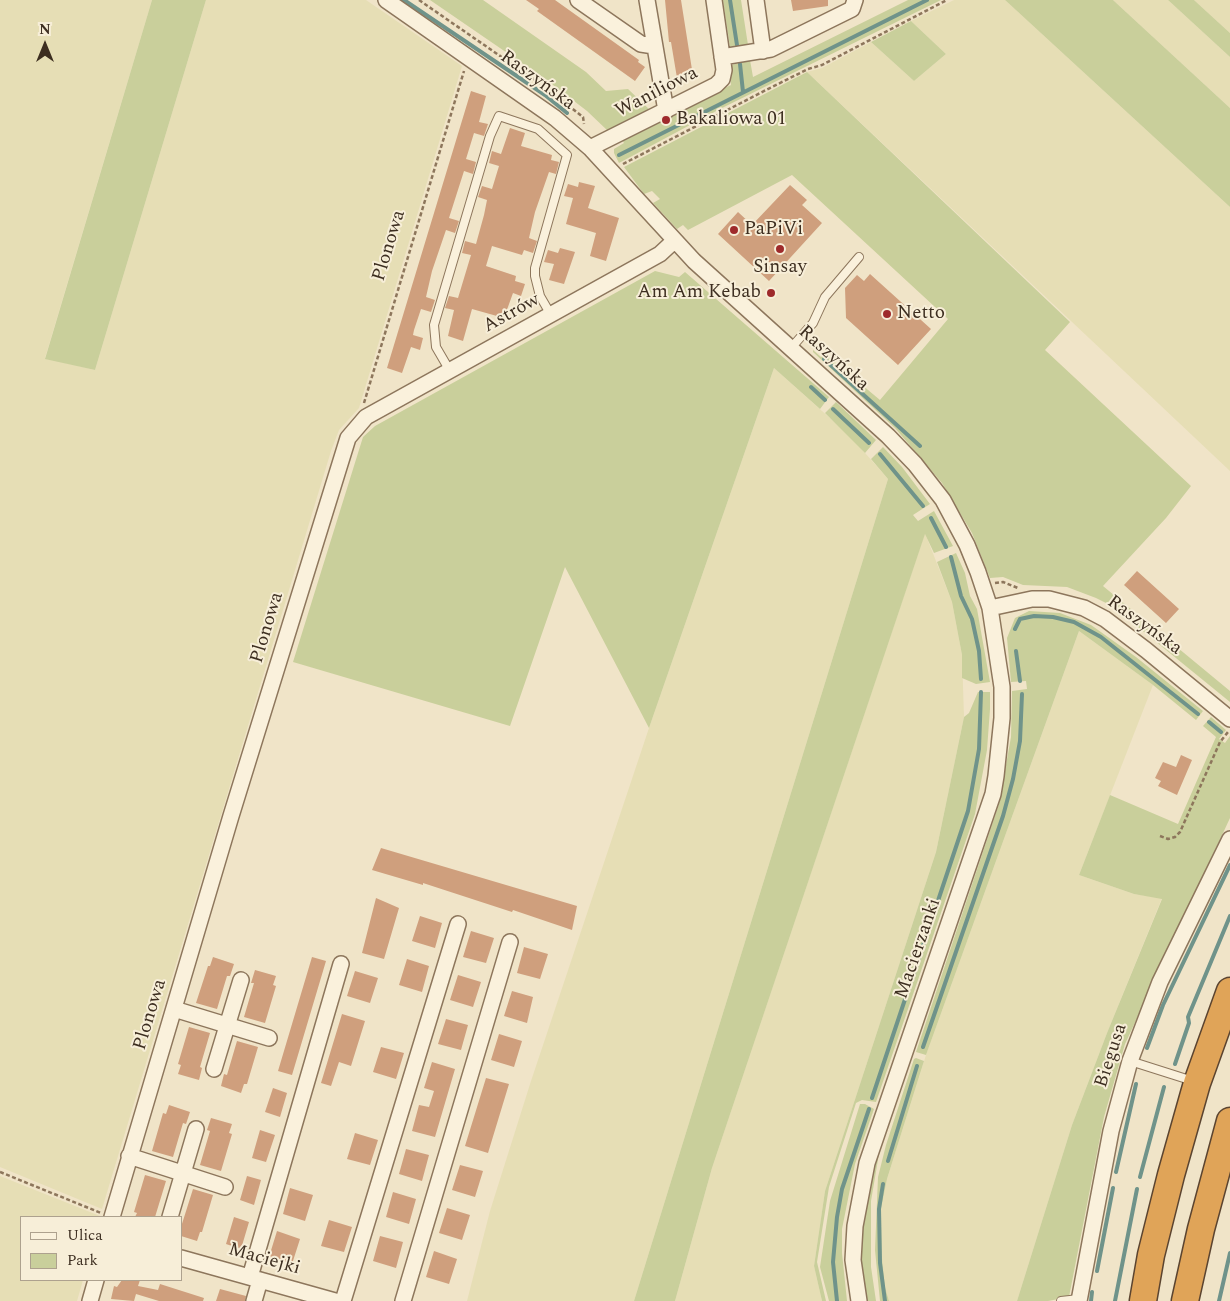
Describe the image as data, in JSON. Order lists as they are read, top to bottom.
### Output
{
  "streets": {
    "street": [
      "Raszyńska",
      "Waniliowa",
      "Plonowa",
      "Astrów",
      "Macierzanki",
      "Biegusa",
      "Maciejki"
    ]
  },
  "crossings": [
    ["Raszyńska", "Waniliowa"],
    ["Raszyńska", "Plonowa"],
    ["Raszyńska", "Astrów"],
    ["Raszyńska", "Macierzanki"],
    ["Plonowa", "Astrów"]
  ],
  "places": [
    "Bakaliowa 01",
    "PaPiVi",
    "Sinsay",
    "Am Am Kebab",
    "Netto"
  ],
  "legend": ["Ulica", "Park"],
  "north": "top"
}
